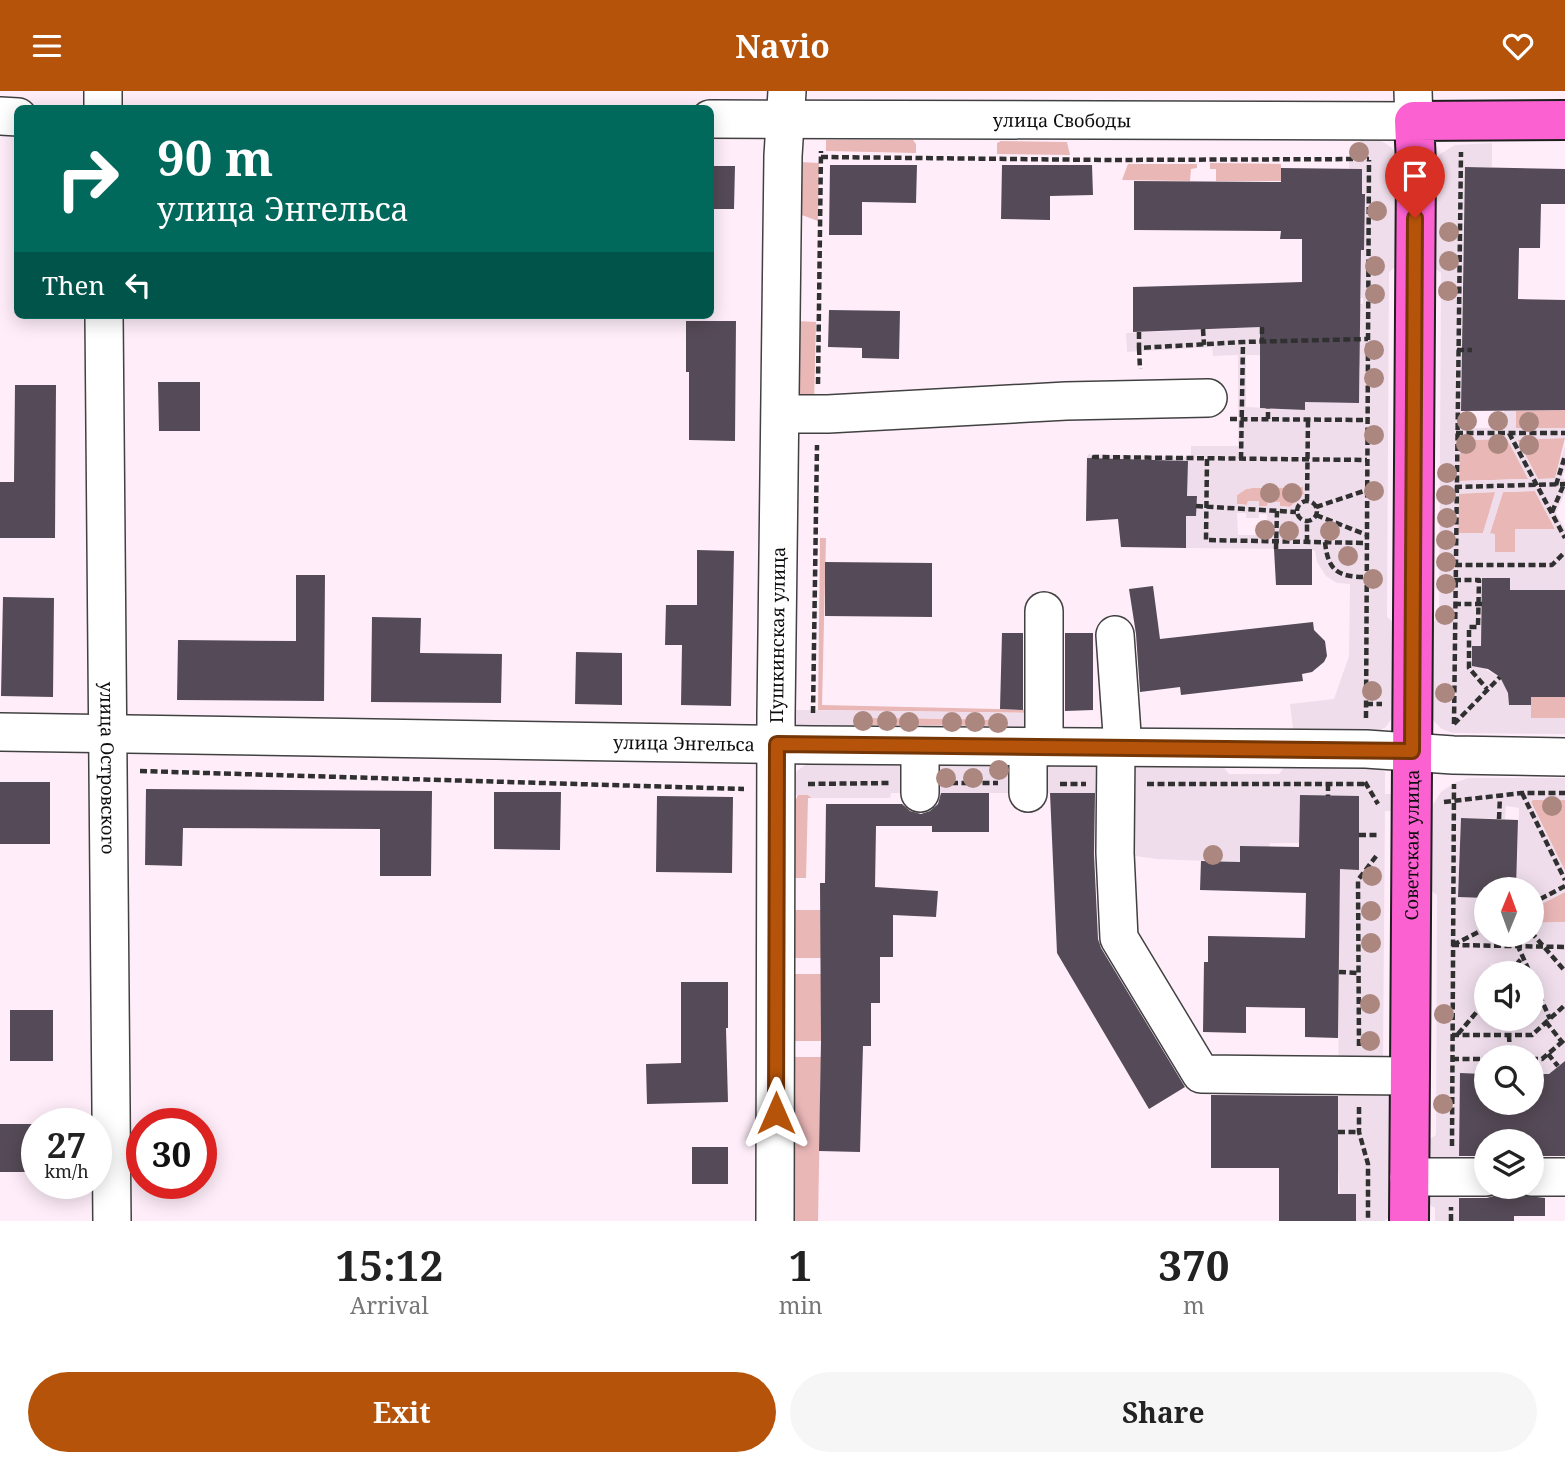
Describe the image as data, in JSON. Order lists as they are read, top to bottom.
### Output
{
  "streets": {
    "main road": ["Советская улица"],
    "street": [
      "улица Свободы",
      "Пушкинская улица",
      "улица Энгельса",
      "улица Островского"
    ]
  },
  "crossings": [
    ["улица Свободы", "Пушкинская улица"],
    ["улица Свободы", "Советская улица"],
    ["Пушкинская улица", "улица Энгельса"],
    ["улица Энгельса", "улица Островского"],
    ["улица Энгельса", "Советская улица"]
  ],
  "north": "top",
  "page": {
    "header": "Navio",
    "turn": ["90 m", "улица Энгельса"],
    "then": "Then",
    "speed": "27 km/h",
    "limit": "30",
    "eta": [
      "15:12",
      "Arrival",
      "1",
      "min",
      "370",
      "m"
    ],
    "buttons": ["Exit", "Share"]
  }
}
